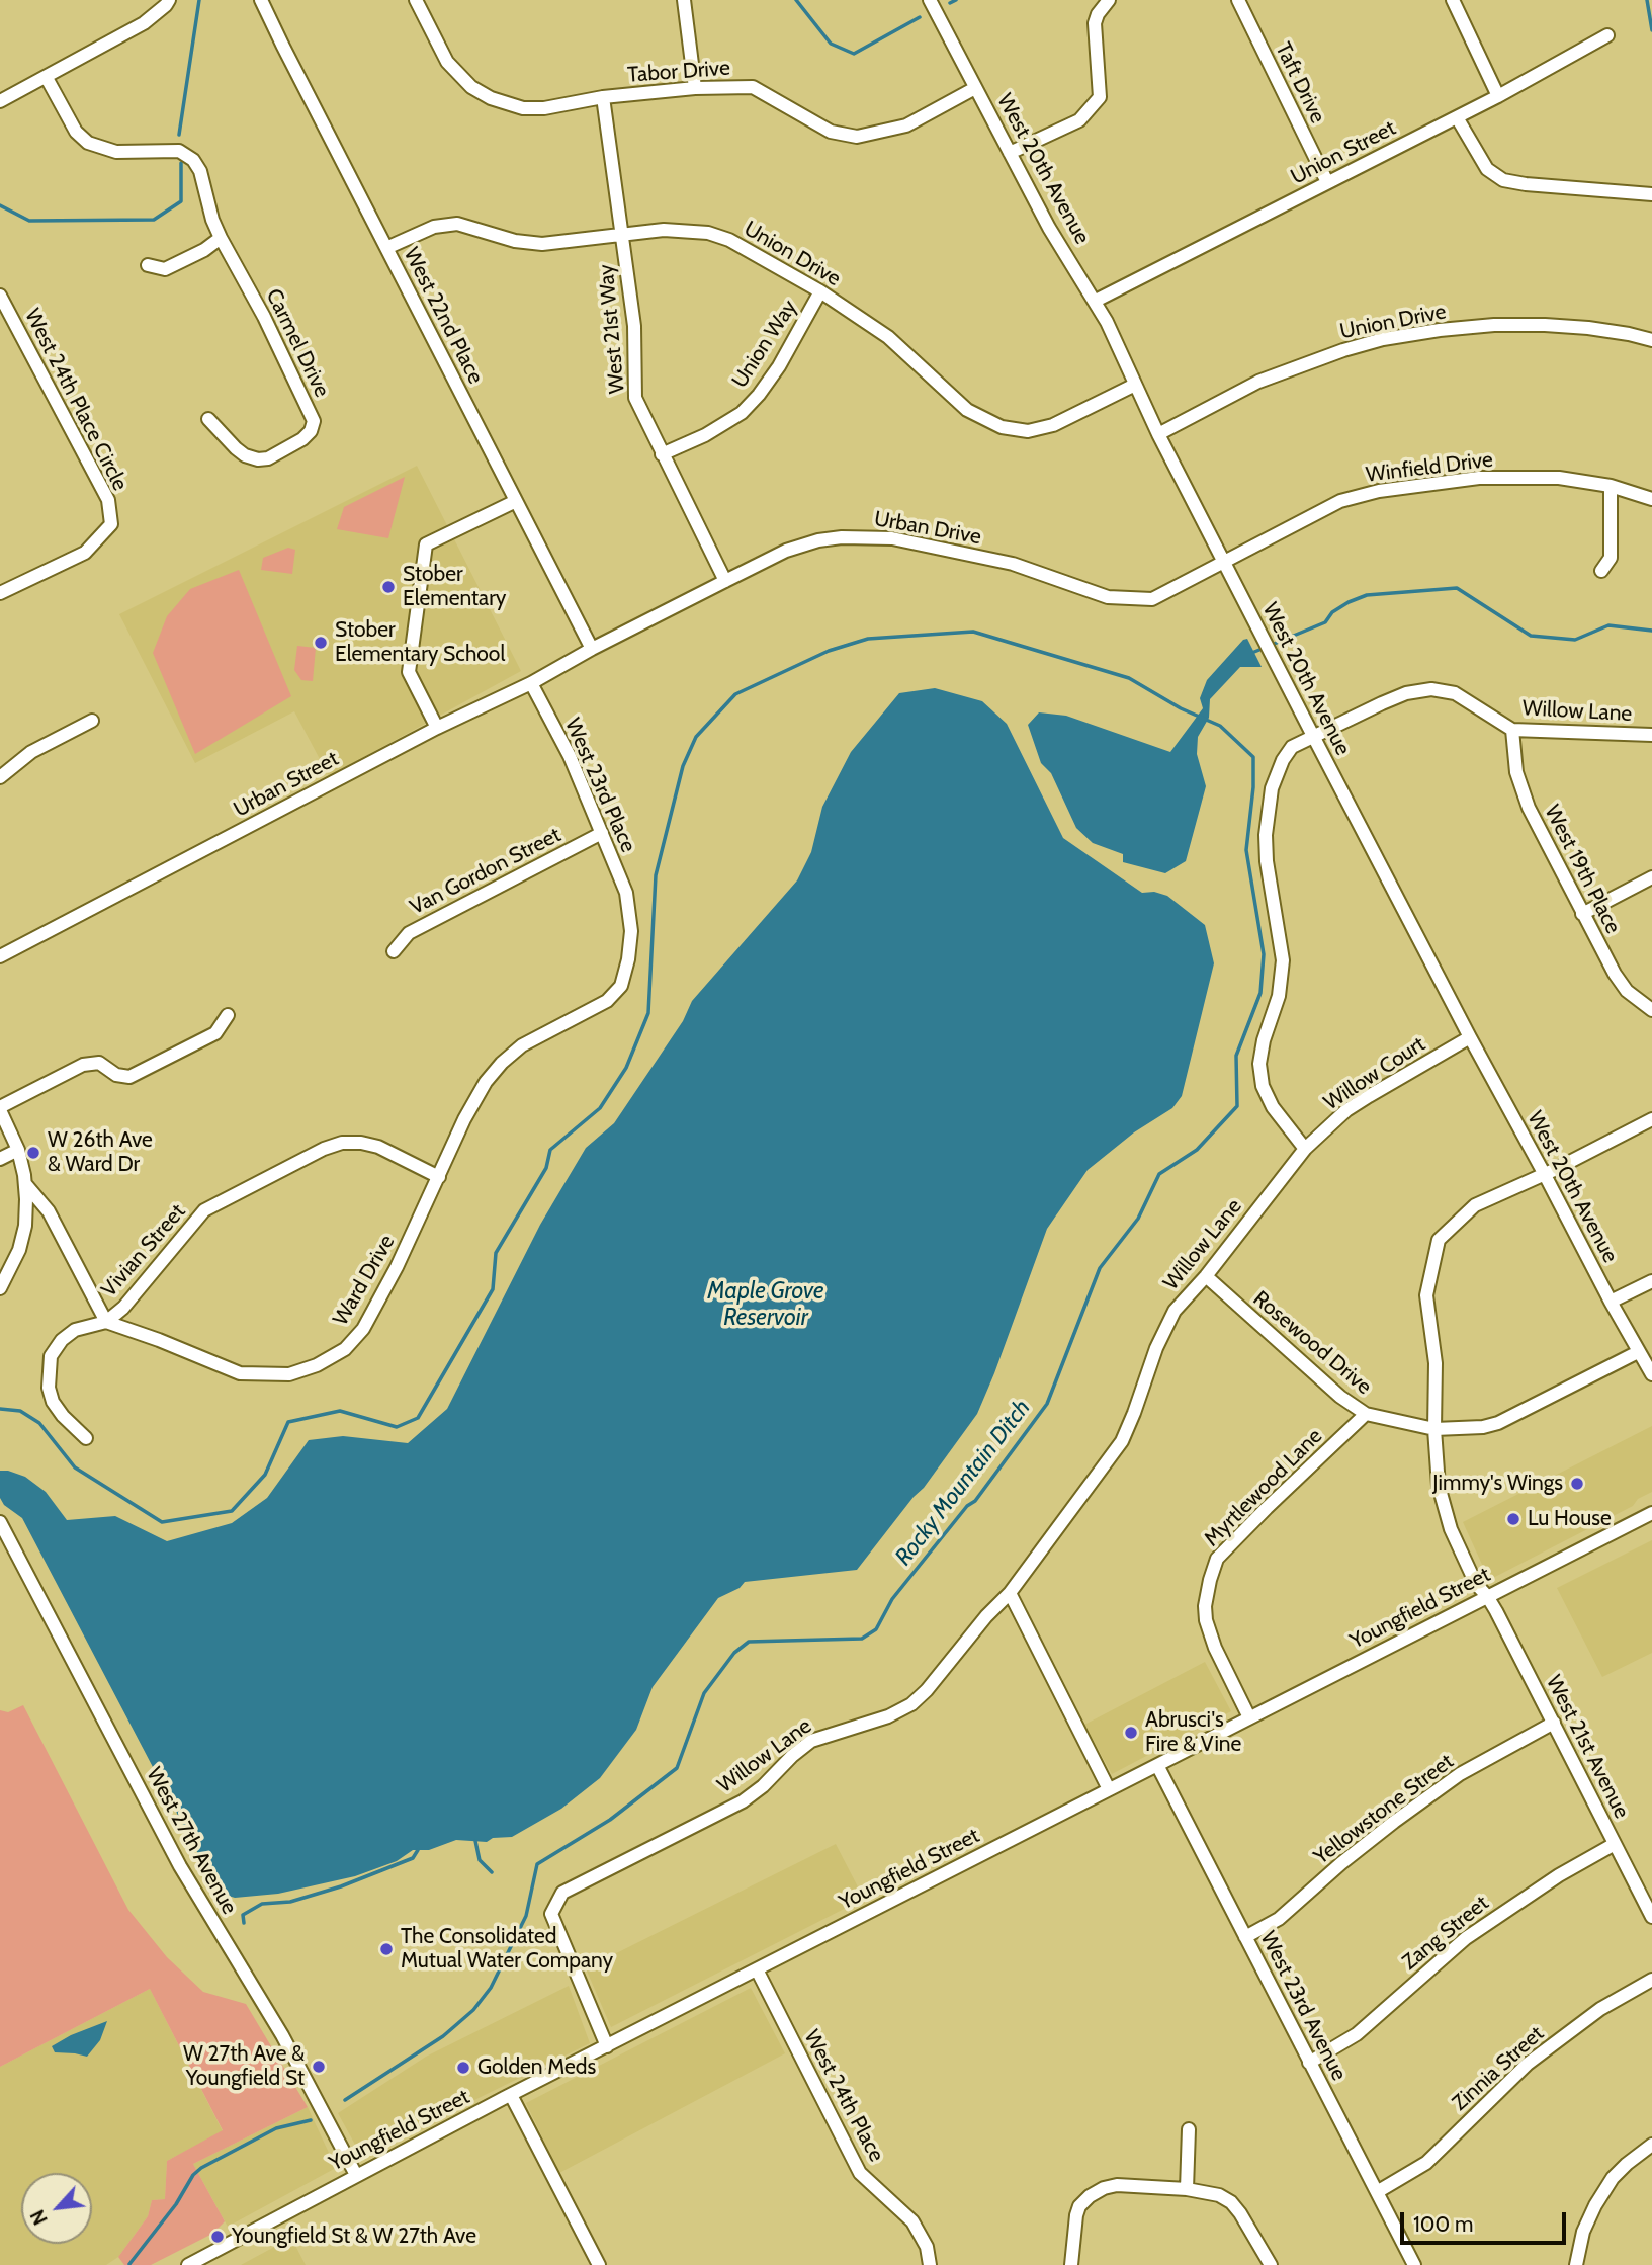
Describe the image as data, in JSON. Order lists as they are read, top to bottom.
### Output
{
  "streets": {
    "street": [
      "Tabor Drive",
      "Taft Drive",
      "Union Street",
      "West 20th Avenue",
      "Union Drive",
      "West 22nd Place",
      "West 21st Way",
      "Carmel Drive",
      "Union Way",
      "West 24th Place Circle",
      "Winfield Drive",
      "Urban Drive",
      "Willow Lane",
      "Urban Street",
      "West 23rd Place",
      "West 19th Place",
      "Van Gordon Street",
      "Willow Court",
      "Vivian Street",
      "Ward Drive",
      "Rosewood Drive",
      "Myrtlewood Lane",
      "Youngfield Street",
      "West 21st Avenue",
      "Yellowstone Street",
      "West 27th Avenue",
      "Zang Street",
      "West 23rd Avenue",
      "Zinnia Street",
      "West 24th Place"
    ]
  },
  "crossings": [
    ["Tabor Drive", "West 20th Avenue"],
    ["Tabor Drive", "West 21st Way"],
    ["Taft Drive", "Union Street"],
    ["Union Street", "West 20th Avenue"],
    ["West 20th Avenue", "Union Drive"],
    ["West 20th Avenue", "Winfield Drive"],
    ["West 20th Avenue", "Urban Drive"],
    ["West 20th Avenue", "Willow Lane"],
    ["West 20th Avenue", "Willow Court"],
    ["West 20th Avenue", "Rosewood Drive"],
    ["West 20th Avenue", "West 21st Avenue"],
    ["Union Drive", "West 22nd Place"],
    ["Union Drive", "West 21st Way"],
    ["Union Drive", "Union Way"],
    ["West 22nd Place", "Urban Drive"],
    ["West 22nd Place", "Urban Street"],
    ["West 21st Way", "Union Way"],
    ["West 21st Way", "Urban Drive"],
    ["Winfield Drive", "Urban Drive"],
    ["Urban Drive", "Urban Street"],
    ["Willow Lane", "West 19th Place"],
    ["Willow Lane", "Willow Court"],
    ["Willow Lane", "Rosewood Drive"],
    ["Willow Lane", "Youngfield Street"],
    ["Urban Street", "West 23rd Place"],
    ["West 23rd Place", "Van Gordon Street"],
    ["West 23rd Place", "Ward Drive"],
    ["Vivian Street", "Ward Drive"],
    ["Rosewood Drive", "Myrtlewood Lane"],
    ["Rosewood Drive", "West 21st Avenue"],
    ["Myrtlewood Lane", "Youngfield Street"],
    ["Youngfield Street", "West 21st Avenue"],
    ["Youngfield Street", "West 27th Avenue"],
    ["Youngfield Street", "West 23rd Avenue"],
    ["Youngfield Street", "West 24th Place"],
    ["West 21st Avenue", "Yellowstone Street"],
    ["West 21st Avenue", "Zang Street"],
    ["Yellowstone Street", "West 23rd Avenue"],
    ["Zang Street", "West 23rd Avenue"],
    ["West 23rd Avenue", "Zinnia Street"]
  ],
  "water": ["Maple Grove Reservoir", "Rocky Mountain Ditch"],
  "places": [
    "Stober Elementary",
    "Stober Elementary School",
    "W 26th Ave & Ward Dr",
    "Jimmy's Wings",
    "Lu House",
    "Abrusci's Fire & Vine",
    "The Consolidated Mutual Water Company",
    "W 27th Ave & Youngfield St",
    "Golden Meds",
    "Youngfield St & W 27th Ave"
  ],
  "scale_bar": "100 m",
  "north": "bottom left"
}
